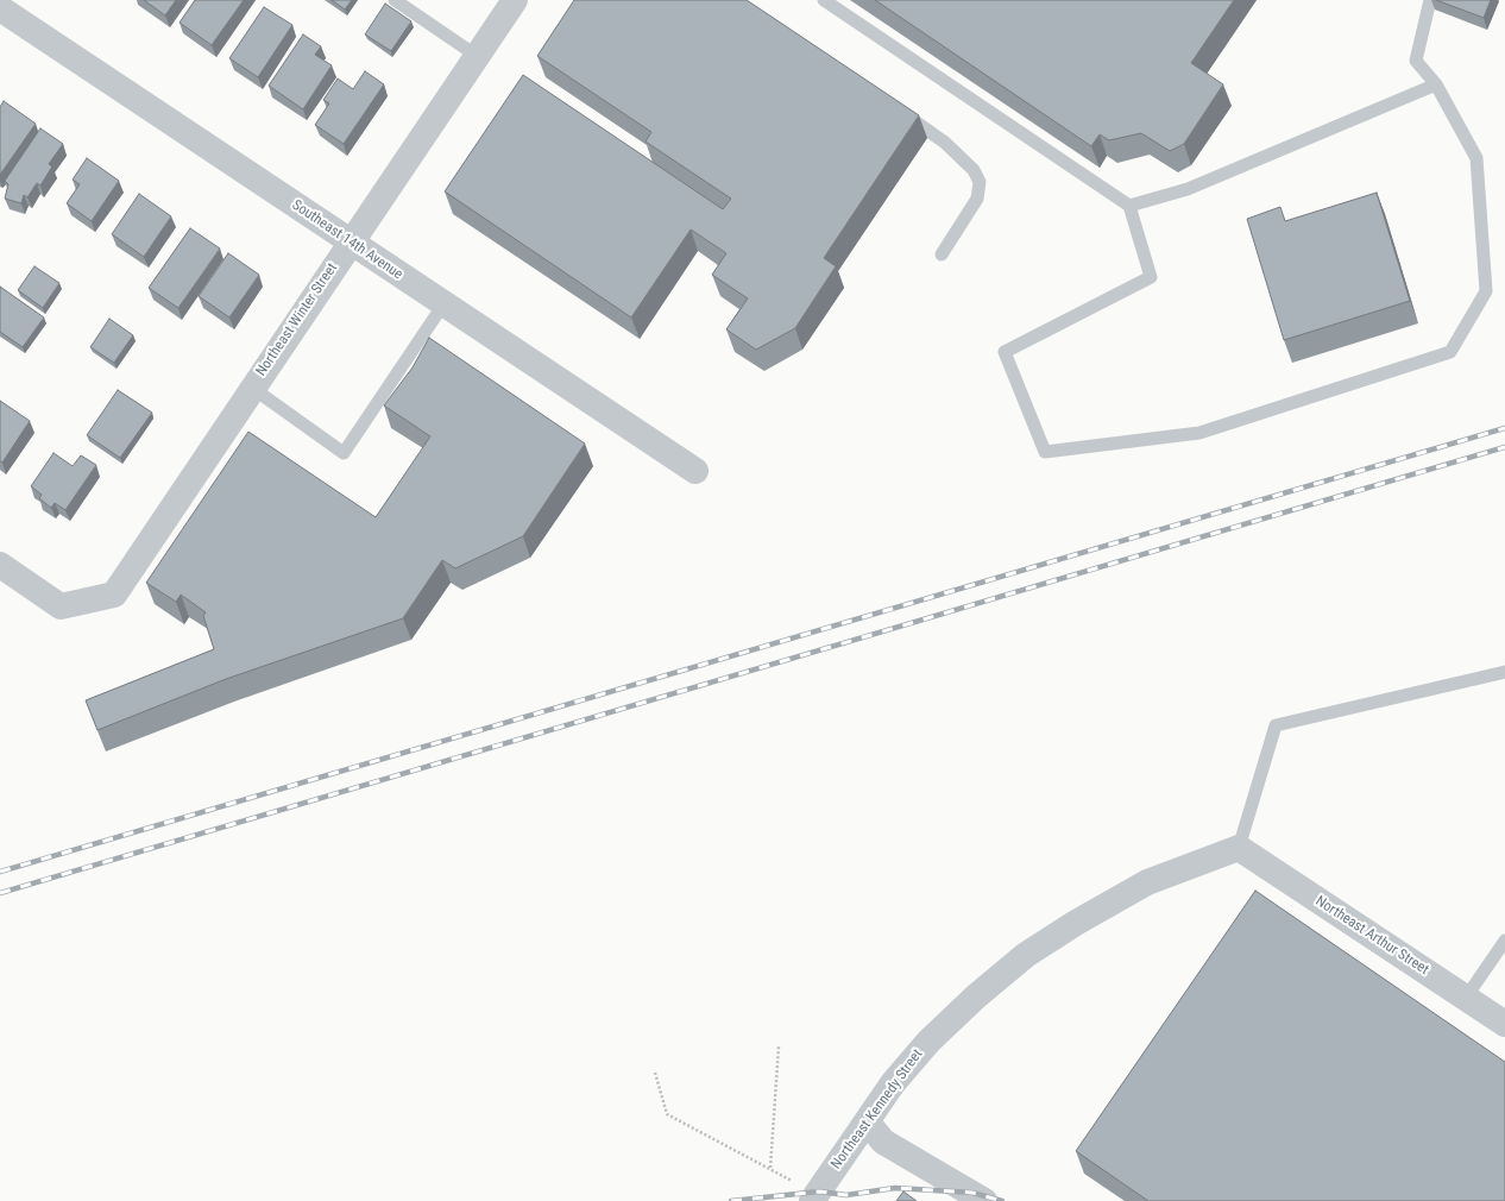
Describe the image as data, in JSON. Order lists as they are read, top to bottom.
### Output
{
  "streets": {
    "street": [
      "Southeast 14th Avenue",
      "Northeast Winter Street",
      "Northeast Arthur Street",
      "Northeast Kennedy Street"
    ]
  },
  "crossings": [
    ["Southeast 14th Avenue", "Northeast Winter Street"],
    ["Northeast Arthur Street", "Northeast Kennedy Street"]
  ]
}
